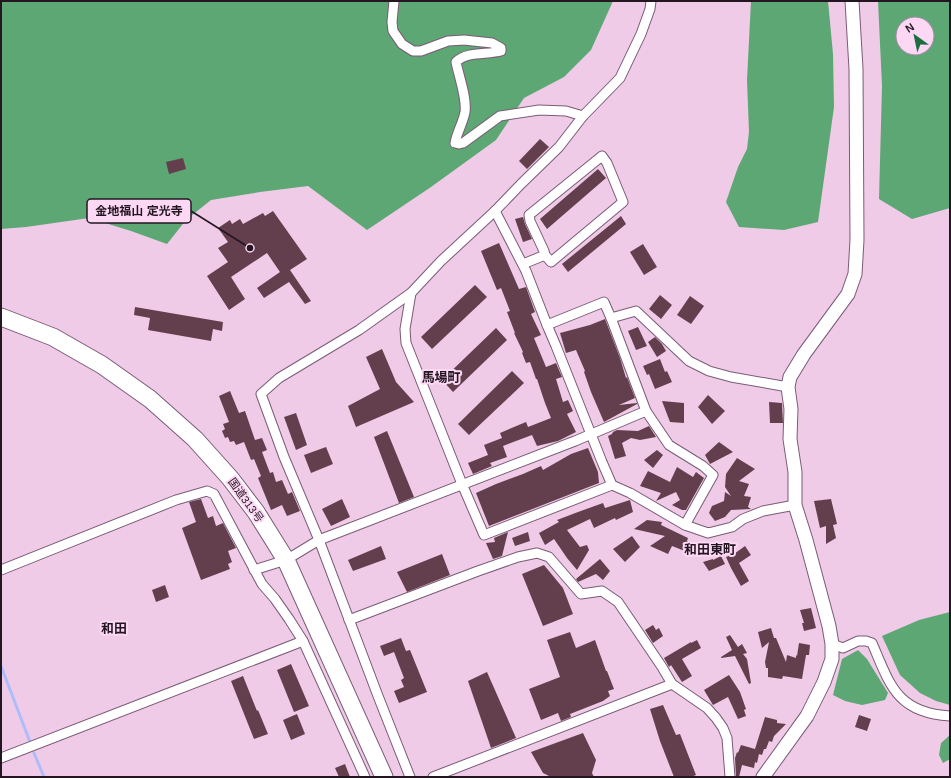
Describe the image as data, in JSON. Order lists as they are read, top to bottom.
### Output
{
  "streets": {
    "highway": ["国道313号"]
  },
  "districts": ["馬場町", "和田東町", "和田"],
  "places": ["金地福山 定光寺"],
  "north": "top left"
}
